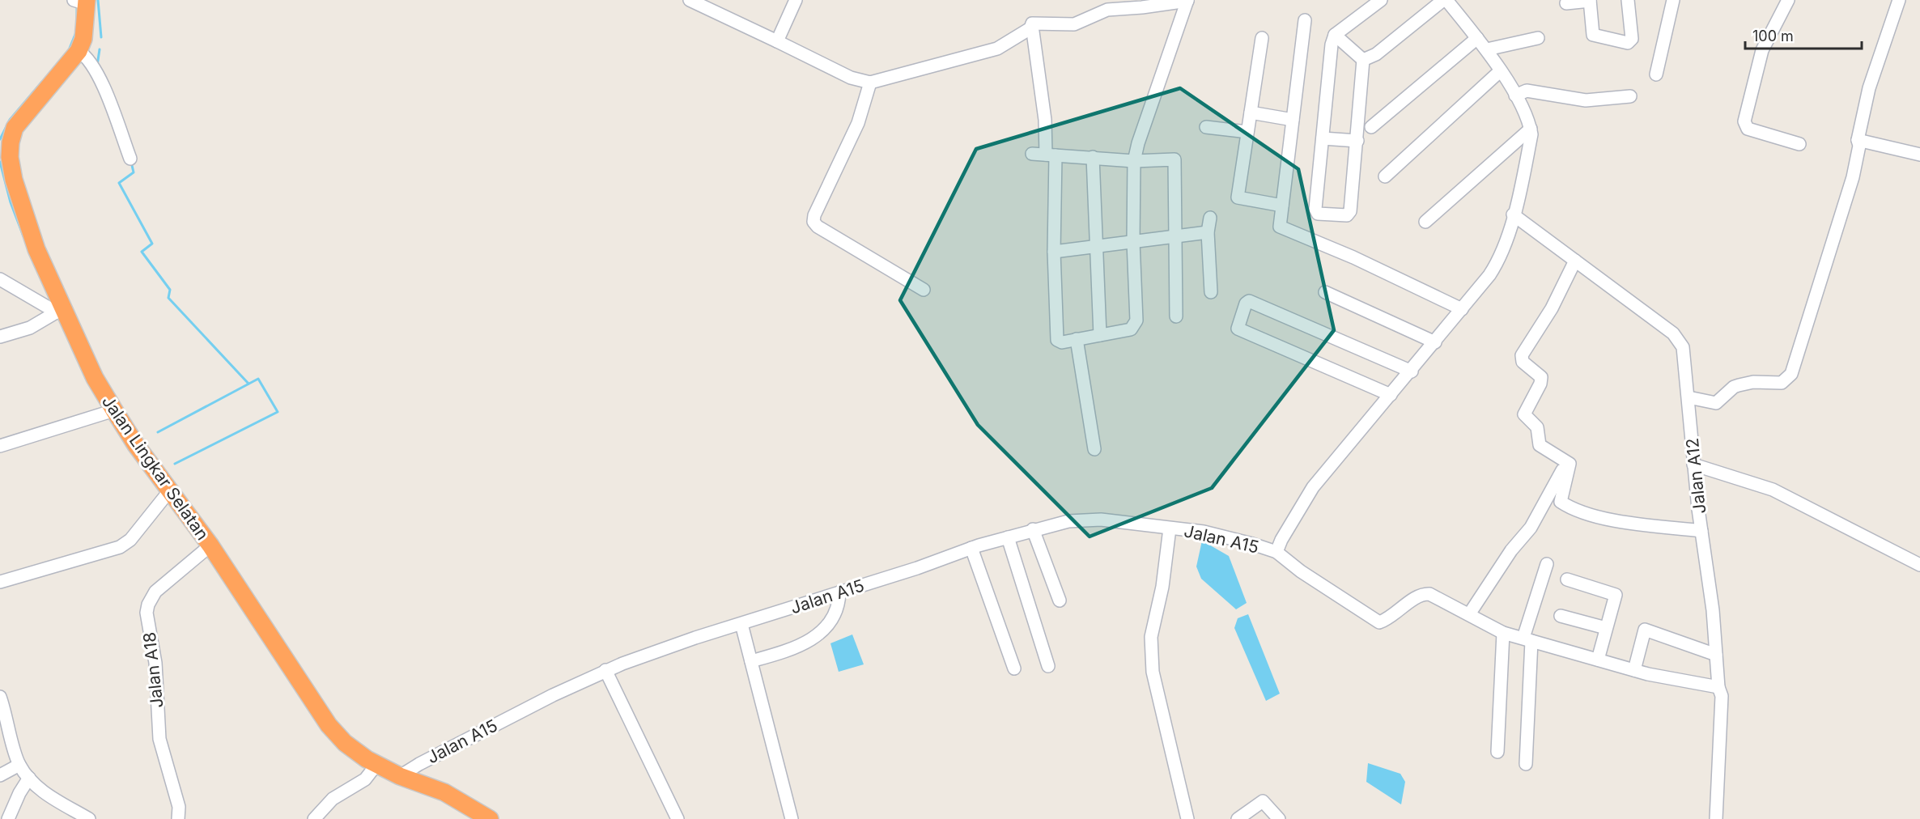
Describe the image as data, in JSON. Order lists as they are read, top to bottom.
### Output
{
  "streets": {
    "highway": ["Jalan Lingkar Selatan"],
    "street": ["Jalan A12", "Jalan A15", "Jalan A18"]
  },
  "crossings": [
    ["Jalan Lingkar Selatan", "Jalan A15"],
    ["Jalan Lingkar Selatan", "Jalan A18"]
  ],
  "scale_bar": "100 m"
}
